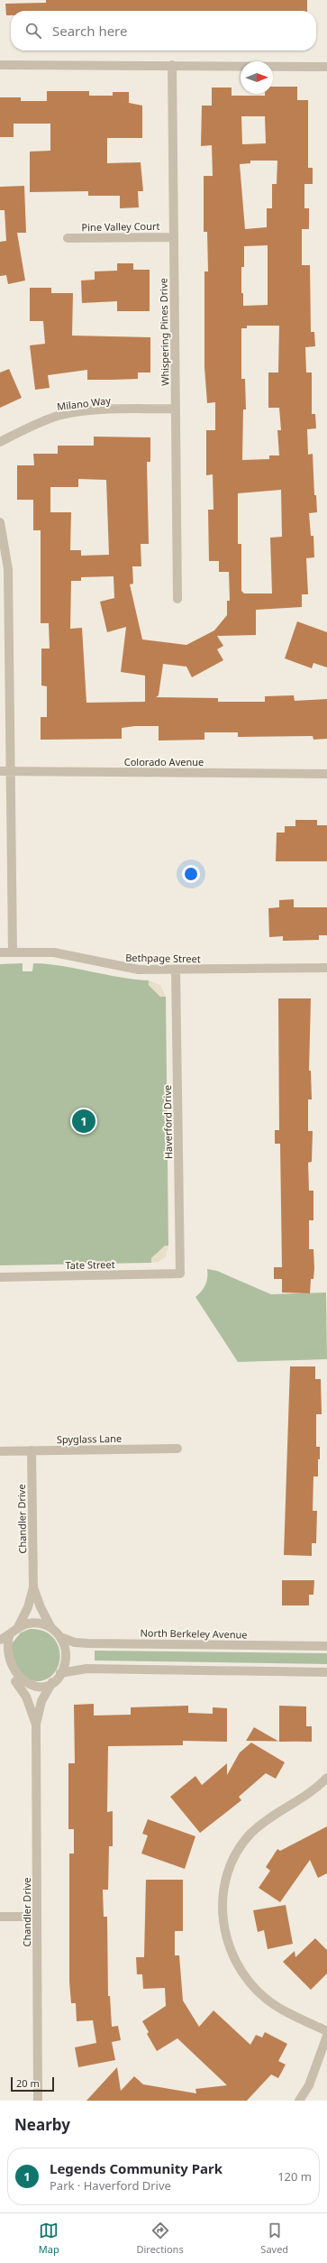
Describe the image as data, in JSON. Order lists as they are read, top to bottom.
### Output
{
  "streets": {
    "street": [
      "Pine Valley Court",
      "Whispering Pines Drive",
      "Milano Way",
      "Colorado Avenue",
      "Bethpage Street",
      "Haverford Drive",
      "Tate Street",
      "Spyglass Lane",
      "Chandler Drive",
      "North Berkeley Avenue"
    ]
  },
  "crossings": [
    ["Pine Valley Court", "Whispering Pines Drive"],
    ["Whispering Pines Drive", "Milano Way"],
    ["Bethpage Street", "Haverford Drive"],
    ["Haverford Drive", "Tate Street"],
    ["Spyglass Lane", "Chandler Drive"],
    ["Chandler Drive", "North Berkeley Avenue"]
  ],
  "scale_bar": "20 m",
  "north": "right",
  "page": {
    "search": "Search here",
    "pins": "1",
    "scale": "20 m",
    "heading": "Nearby",
    "list": [
      {
        "mark": "1",
        "name": "Legends Community Park",
        "note": "Park · Haverford Drive",
        "value": "120 m"
      }
    ],
    "nav": ["Map", "Directions", "Saved"]
  }
}
